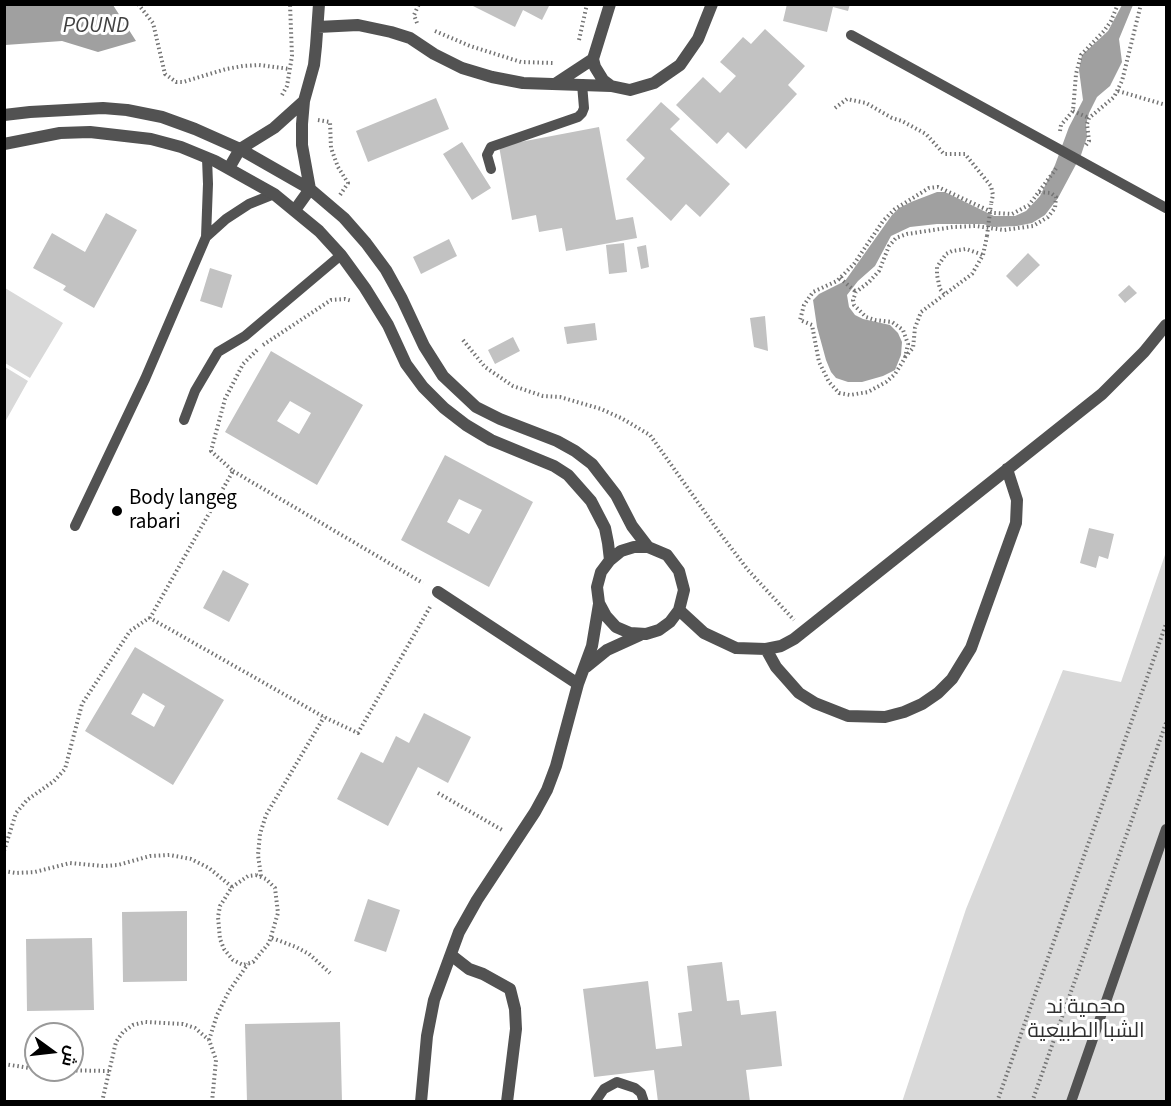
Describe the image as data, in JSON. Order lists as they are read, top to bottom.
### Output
{
  "water": ["POUND"],
  "parks": ["محمية ند الشبا الطبيعية"],
  "places": ["Body langeg rabari"],
  "north": "right"
}
